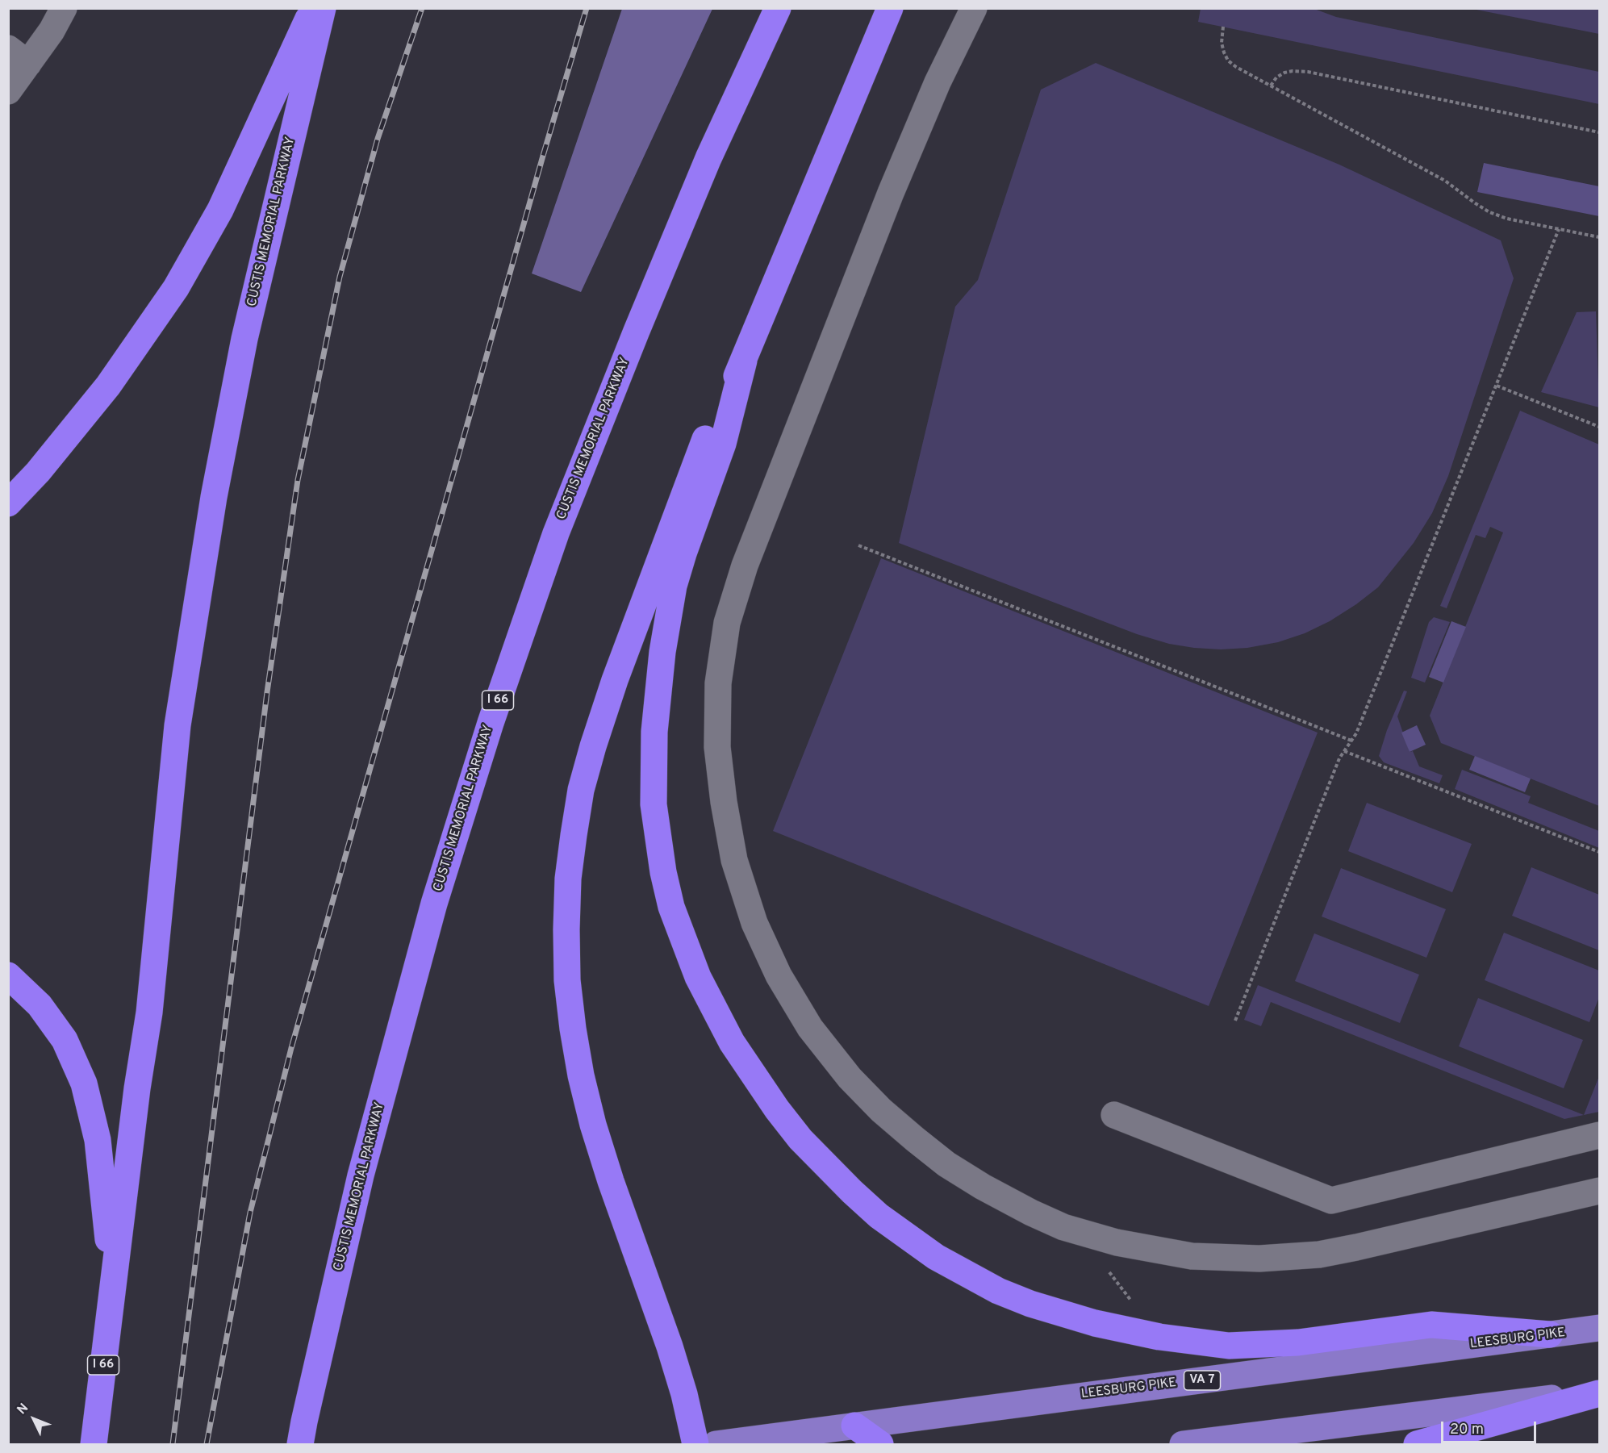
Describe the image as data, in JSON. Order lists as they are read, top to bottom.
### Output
{
  "streets": {
    "highway": ["CUSTIS MEMORIAL PARKWAY", "I 66"],
    "main road": ["LEESBURG PIKE", "VA 7"]
  },
  "scale_bar": "20 m",
  "north": "top left"
}
